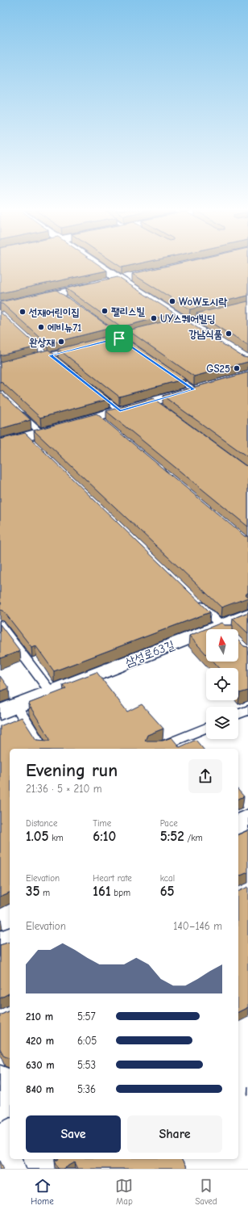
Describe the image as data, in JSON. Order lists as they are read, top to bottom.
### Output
{
  "streets": {
    "street": ["삼성로63길"]
  },
  "places": [
    "WoW도시락",
    "팰리스빌",
    "선재어린이집",
    "UY스퀘어빌딩",
    "에비뉴71",
    "강남식품",
    "완상재",
    "GS25"
  ],
  "north": "top",
  "page": {
    "heading": ["Evening run", "21:36 · 5 × 210 m"],
    "stats": [
      ["Distance", "1.05 km"],
      ["Time", "6:10"],
      ["Pace", "5:52 /km"],
      ["Elevation", "35 m"],
      ["Heart rate", "161 bpm"],
      ["kcal", "65"]
    ],
    "chart": ["Elevation", "140–146 m"],
    "list": [
      {
        "name": "210 m",
        "note": "5:57"
      },
      {
        "name": "420 m",
        "note": "6:05"
      },
      {
        "name": "630 m",
        "note": "5:53"
      },
      {
        "name": "840 m",
        "note": "5:36"
      }
    ],
    "buttons": ["Save", "Share"],
    "tabs": ["Home", "Map", "Saved"]
  }
}
